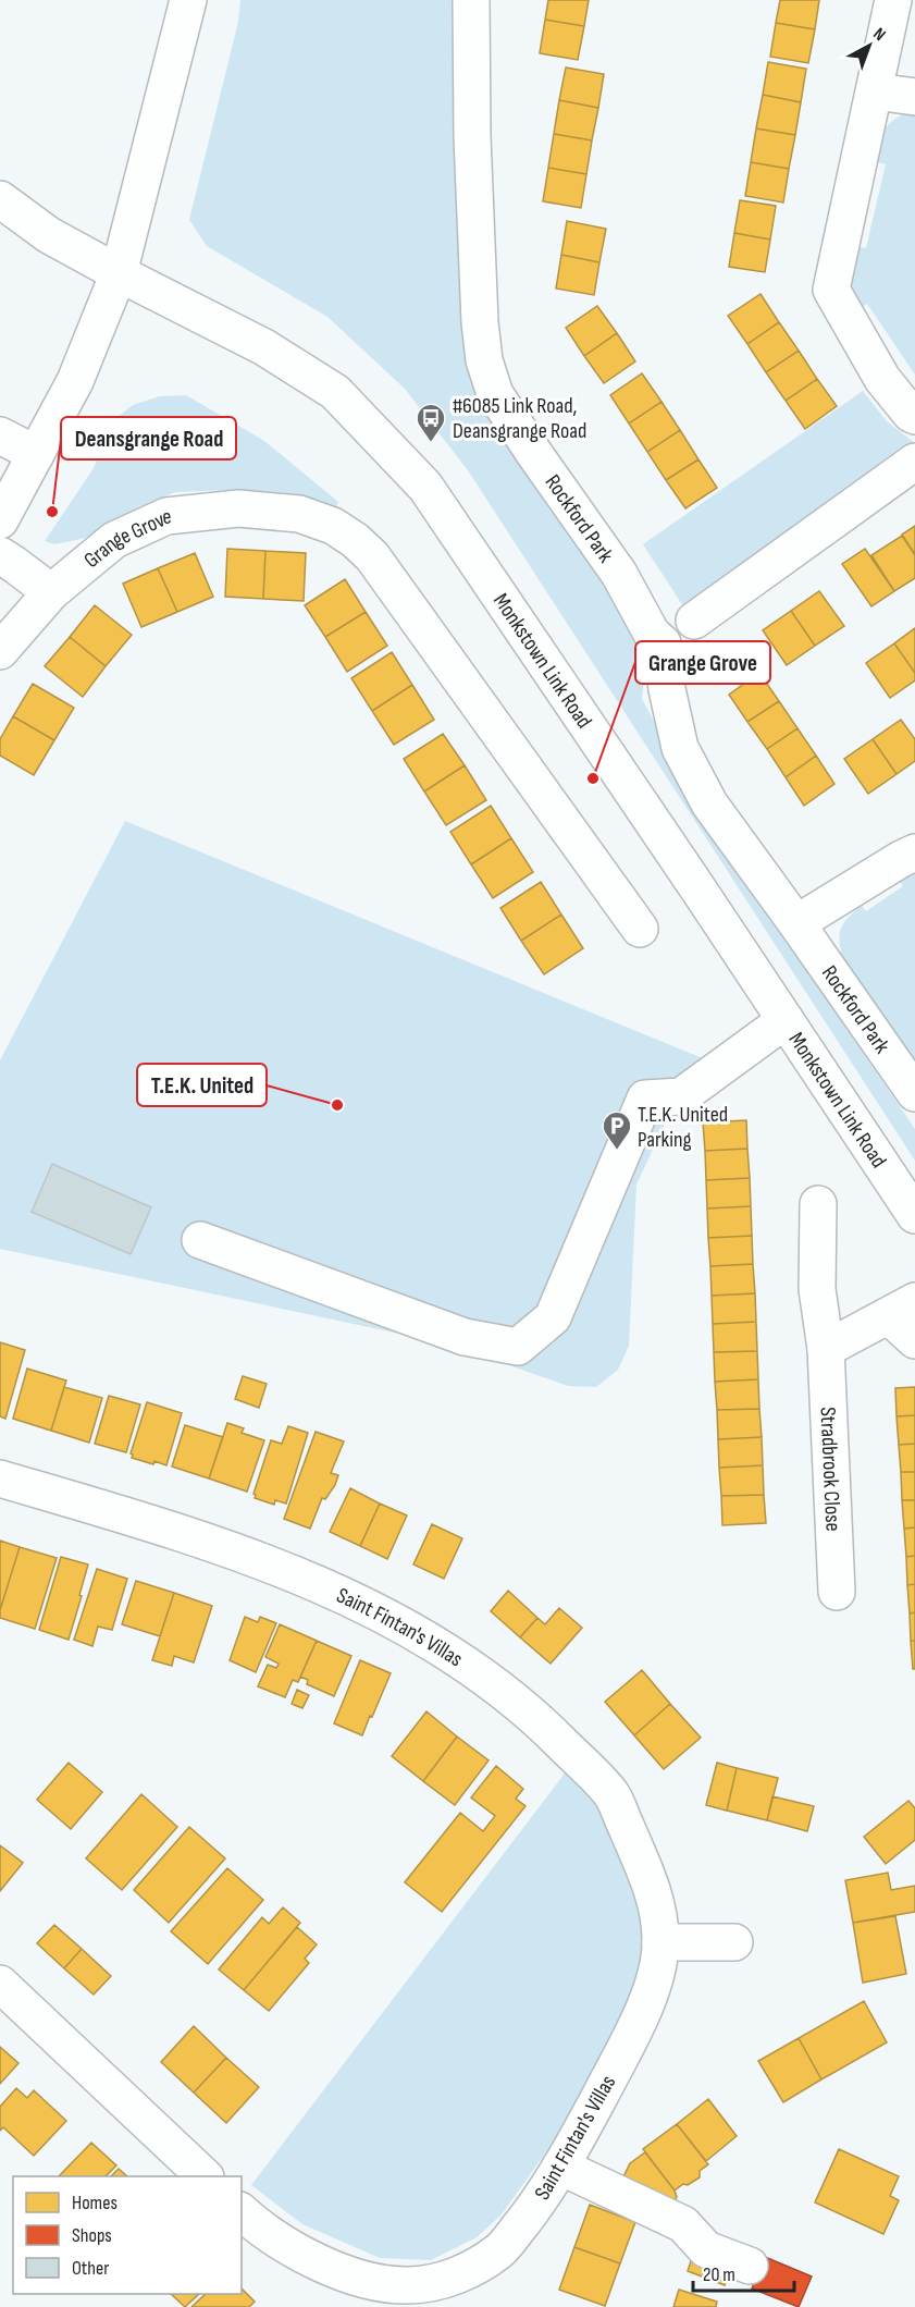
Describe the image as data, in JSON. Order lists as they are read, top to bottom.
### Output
{
  "streets": {
    "street": [
      "Rockford Park",
      "Grange Grove",
      "Monkstown Link Road",
      "Stradbrook Close",
      "Saint Fintan's Villas"
    ]
  },
  "places": {
    "bus stop": ["#6085 Link Road, Deansgrange Road"],
    "other": ["Deansgrange Road", "Grange Grove", "T.E.K. United"],
    "parking": ["T.E.K. United Parking"]
  },
  "legend": ["Homes", "Shops", "Other"],
  "scale_bar": "20 m",
  "north": "top right"
}
